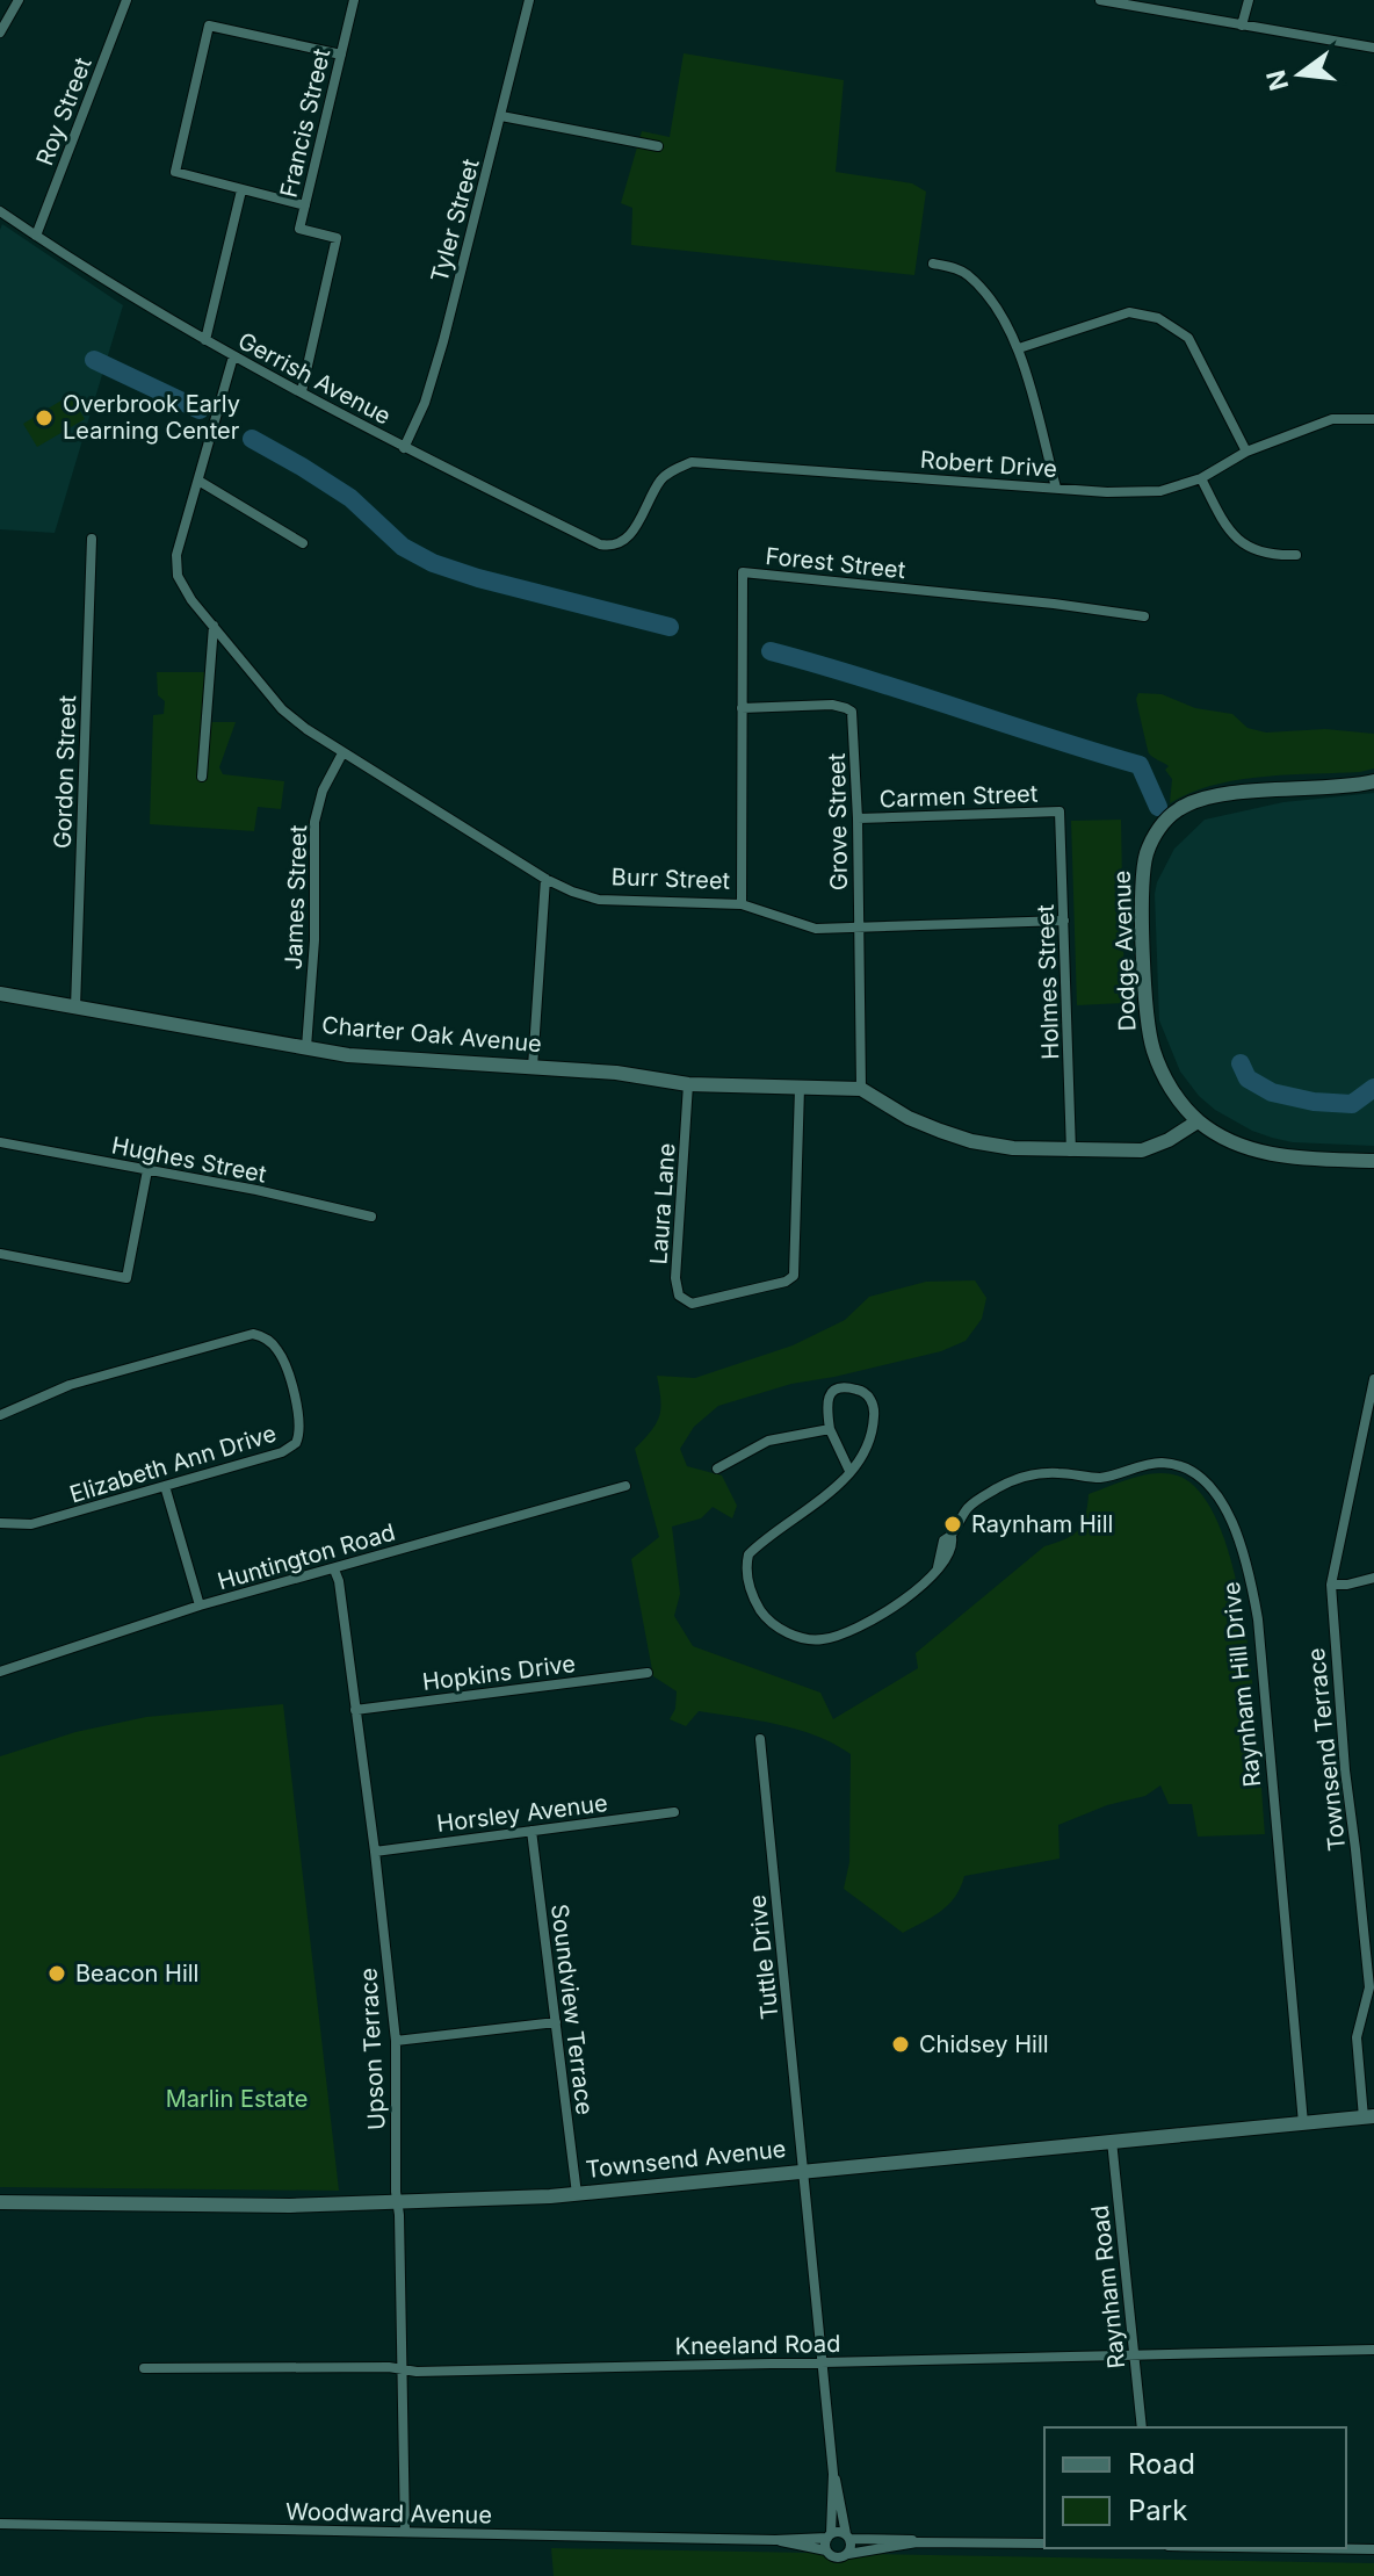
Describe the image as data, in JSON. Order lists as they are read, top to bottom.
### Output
{
  "streets": {
    "main road": ["Dodge Avenue", "Charter Oak Avenue", "Townsend Avenue"],
    "street": [
      "Roy Street",
      "Francis Street",
      "Tyler Street",
      "Gerrish Avenue",
      "Robert Drive",
      "Forest Street",
      "Gordon Street",
      "Carmen Street",
      "Grove Street",
      "Burr Street",
      "James Street",
      "Holmes Street",
      "Hughes Street",
      "Laura Lane",
      "Elizabeth Ann Drive",
      "Huntington Road",
      "Hopkins Drive",
      "Raynham Hill Drive",
      "Townsend Terrace",
      "Horsley Avenue",
      "Tuttle Drive",
      "Soundview Terrace",
      "Upson Terrace",
      "Raynham Road",
      "Kneeland Road",
      "Woodward Avenue"
    ]
  },
  "crossings": [
    ["Roy Street", "Gerrish Avenue"],
    ["Francis Street", "Gerrish Avenue"],
    ["Tyler Street", "Gerrish Avenue"],
    ["Gerrish Avenue", "Robert Drive"],
    ["Gerrish Avenue", "Burr Street"],
    ["Forest Street", "Grove Street"],
    ["Forest Street", "Burr Street"],
    ["Gordon Street", "Charter Oak Avenue"],
    ["Carmen Street", "Grove Street"],
    ["Carmen Street", "Holmes Street"],
    ["Grove Street", "Burr Street"],
    ["Burr Street", "James Street"],
    ["Burr Street", "Holmes Street"],
    ["James Street", "Charter Oak Avenue"],
    ["Charter Oak Avenue", "Laura Lane"],
    ["Huntington Road", "Upson Terrace"],
    ["Hopkins Drive", "Upson Terrace"],
    ["Raynham Hill Drive", "Townsend Avenue"],
    ["Townsend Terrace", "Townsend Avenue"],
    ["Horsley Avenue", "Soundview Terrace"],
    ["Horsley Avenue", "Upson Terrace"],
    ["Tuttle Drive", "Townsend Avenue"],
    ["Tuttle Drive", "Kneeland Road"],
    ["Soundview Terrace", "Townsend Avenue"],
    ["Upson Terrace", "Townsend Avenue"],
    ["Upson Terrace", "Kneeland Road"],
    ["Upson Terrace", "Woodward Avenue"],
    ["Townsend Avenue", "Raynham Road"],
    ["Raynham Road", "Kneeland Road"]
  ],
  "parks": ["Marlin Estate"],
  "places": [
    "Overbrook Early Learning Center",
    "Raynham Hill",
    "Beacon Hill",
    "Chidsey Hill"
  ],
  "legend": ["Road", "Park"],
  "north": "left"
}
